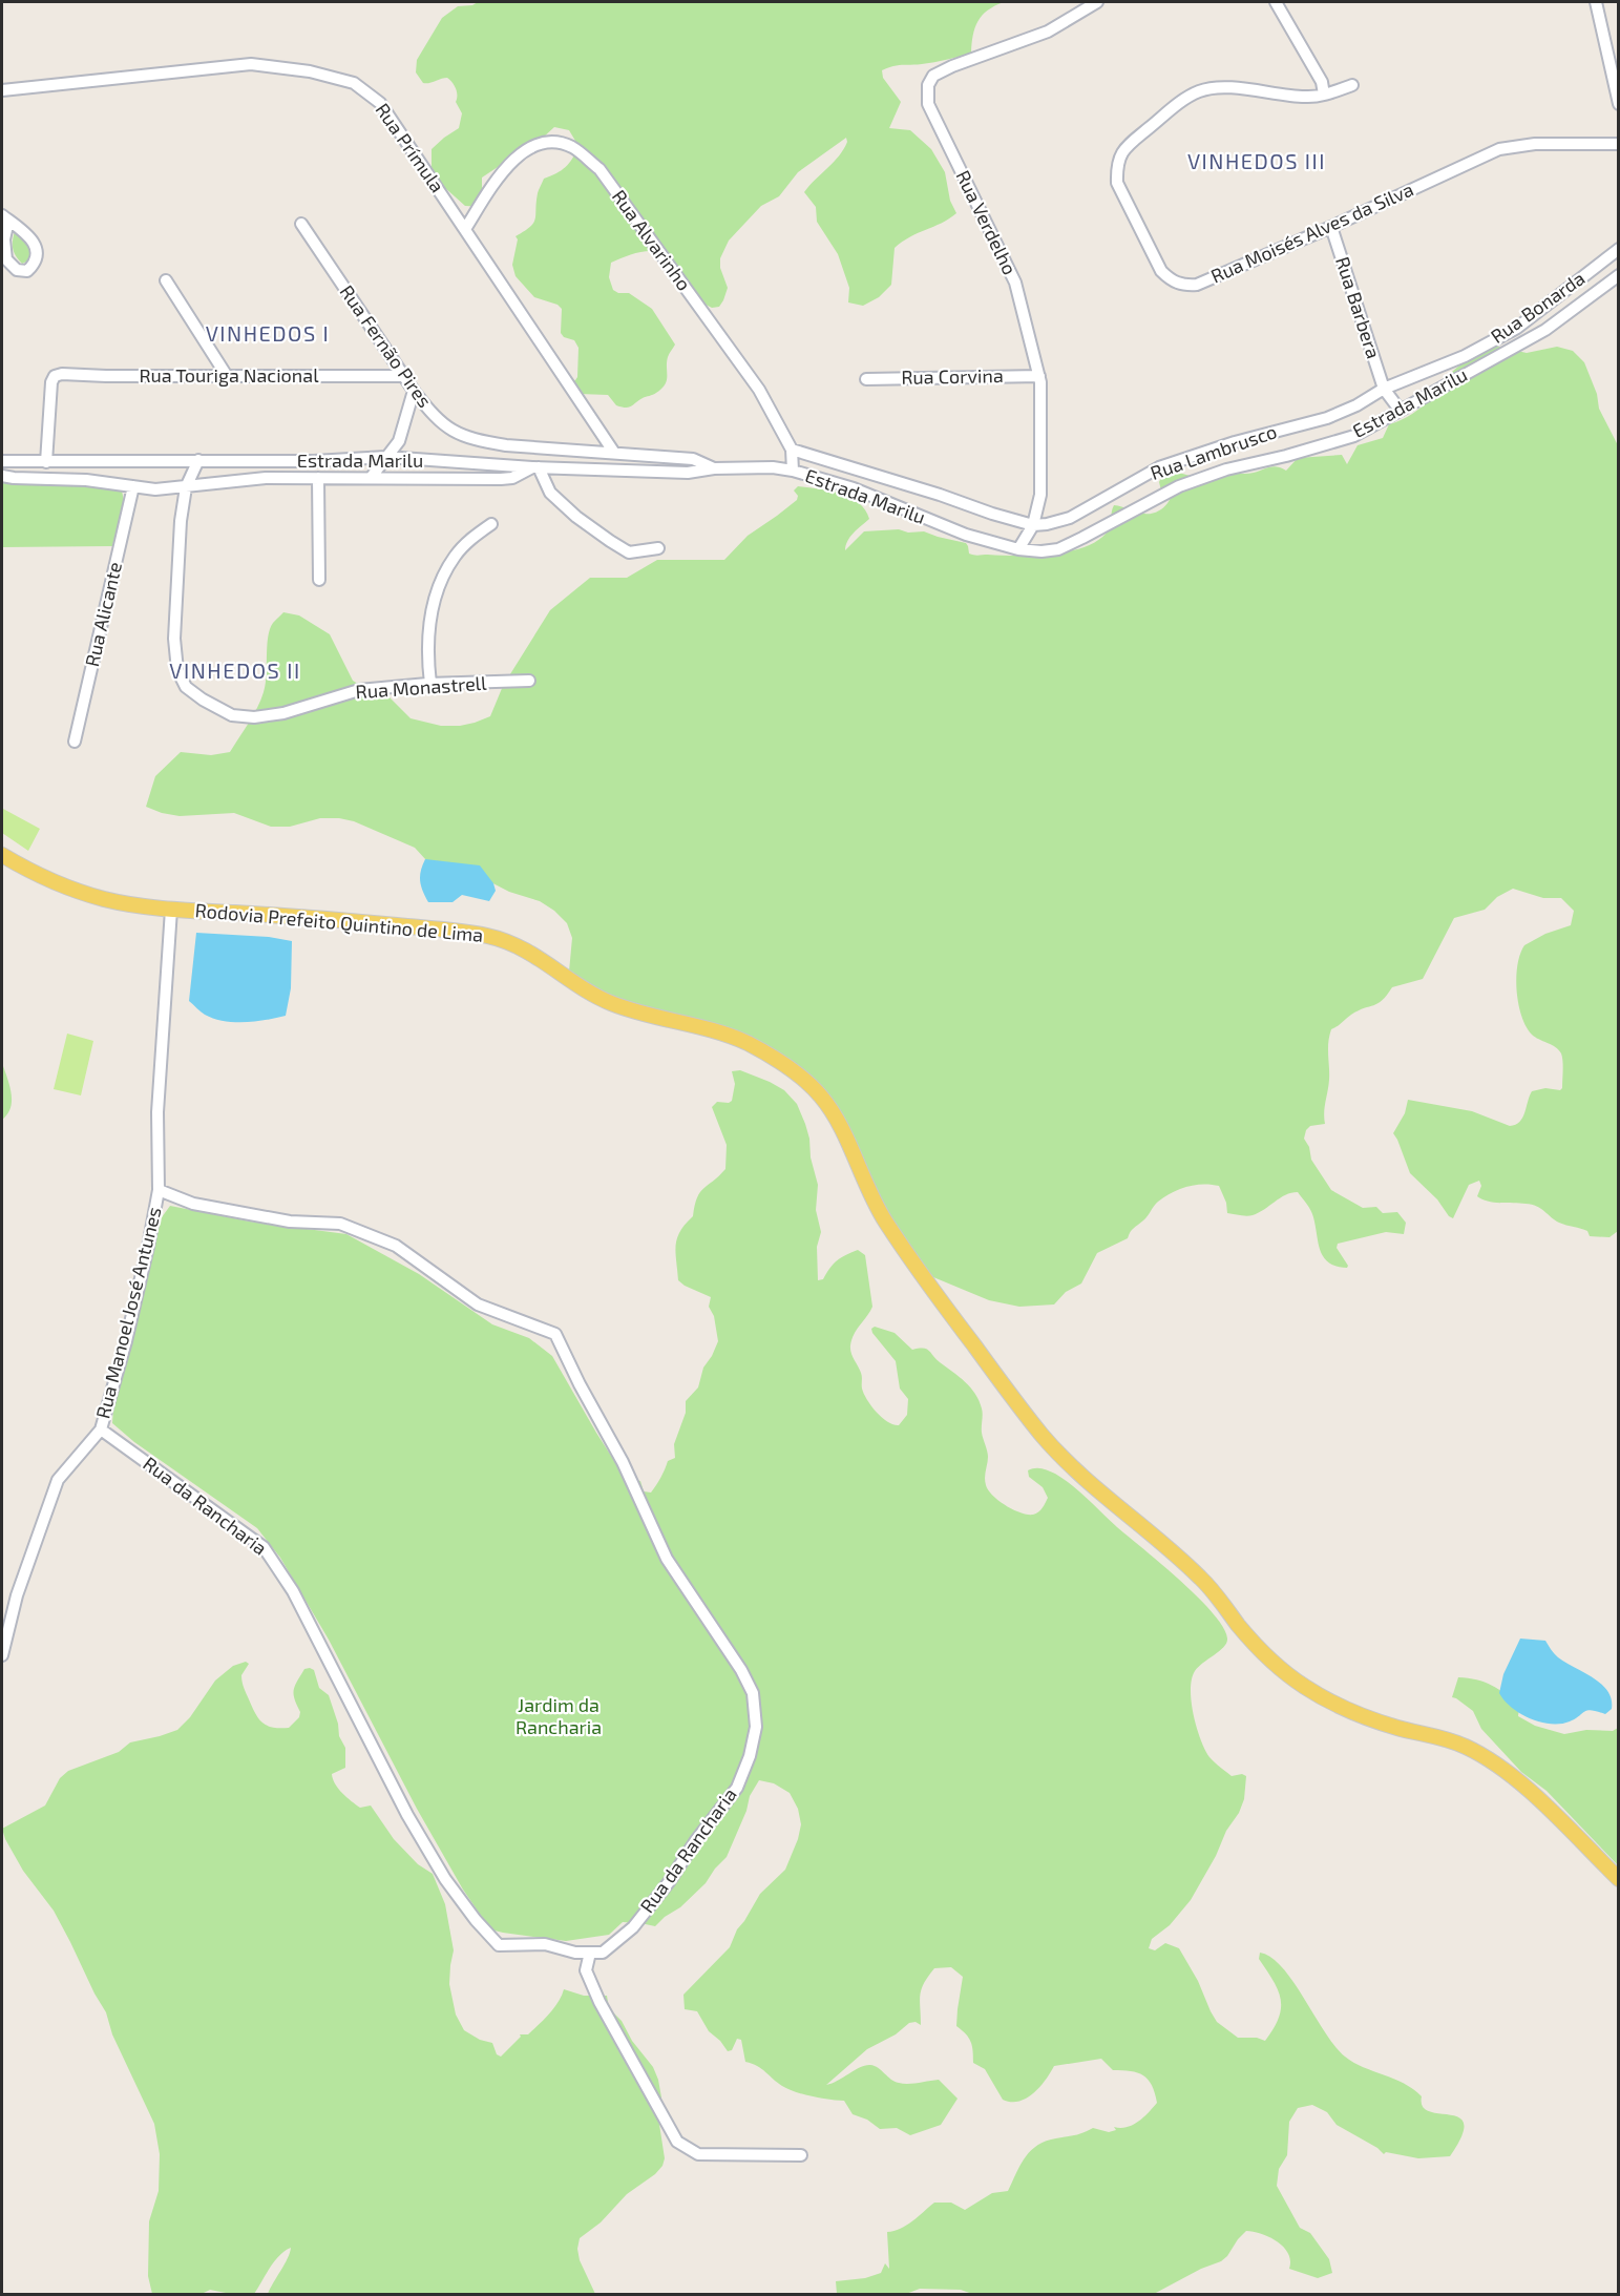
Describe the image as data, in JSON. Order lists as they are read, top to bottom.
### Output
{
  "streets": {
    "main road": ["Rodovia Prefeito Quintino de Lima"],
    "street": [
      "Rua Prímula",
      "Rua Verdelho",
      "Rua Moisés Alves da Silva",
      "Rua Alvarinho",
      "Rua Barbera",
      "Rua Bonarda",
      "Rua Fernão Pires",
      "Rua Touriga Nacional",
      "Rua Corvina",
      "Estrada Marilu",
      "Rua Lambrusco",
      "Rua Alicante",
      "Rua Monastrell",
      "Rua Manoel José Antunes",
      "Rua da Rancharia"
    ]
  },
  "crossings": [
    ["Rua Prímula", "Rua Alvarinho"],
    ["Rua Prímula", "Rua Fernão Pires"],
    ["Rua Verdelho", "Rua Corvina"],
    ["Rua Verdelho", "Estrada Marilu"],
    ["Rua Verdelho", "Rua Lambrusco"],
    ["Rua Moisés Alves da Silva", "Rua Barbera"],
    ["Rua Alvarinho", "Estrada Marilu"],
    ["Rua Alvarinho", "Rua Lambrusco"],
    ["Rua Barbera", "Rua Bonarda"],
    ["Rua Barbera", "Estrada Marilu"],
    ["Rua Barbera", "Rua Lambrusco"],
    ["Rua Bonarda", "Rua Lambrusco"],
    ["Rua Fernão Pires", "Rua Touriga Nacional"],
    ["Rua Fernão Pires", "Estrada Marilu"],
    ["Rua Touriga Nacional", "Estrada Marilu"],
    ["Estrada Marilu", "Rua Monastrell"],
    ["Rodovia Prefeito Quintino de Lima", "Rua Manoel José Antunes"],
    ["Rua Manoel José Antunes", "Rua da Rancharia"]
  ],
  "districts": ["VINHEDOS III", "VINHEDOS I", "VINHEDOS II"],
  "parks": ["Jardim da Rancharia"]
}
